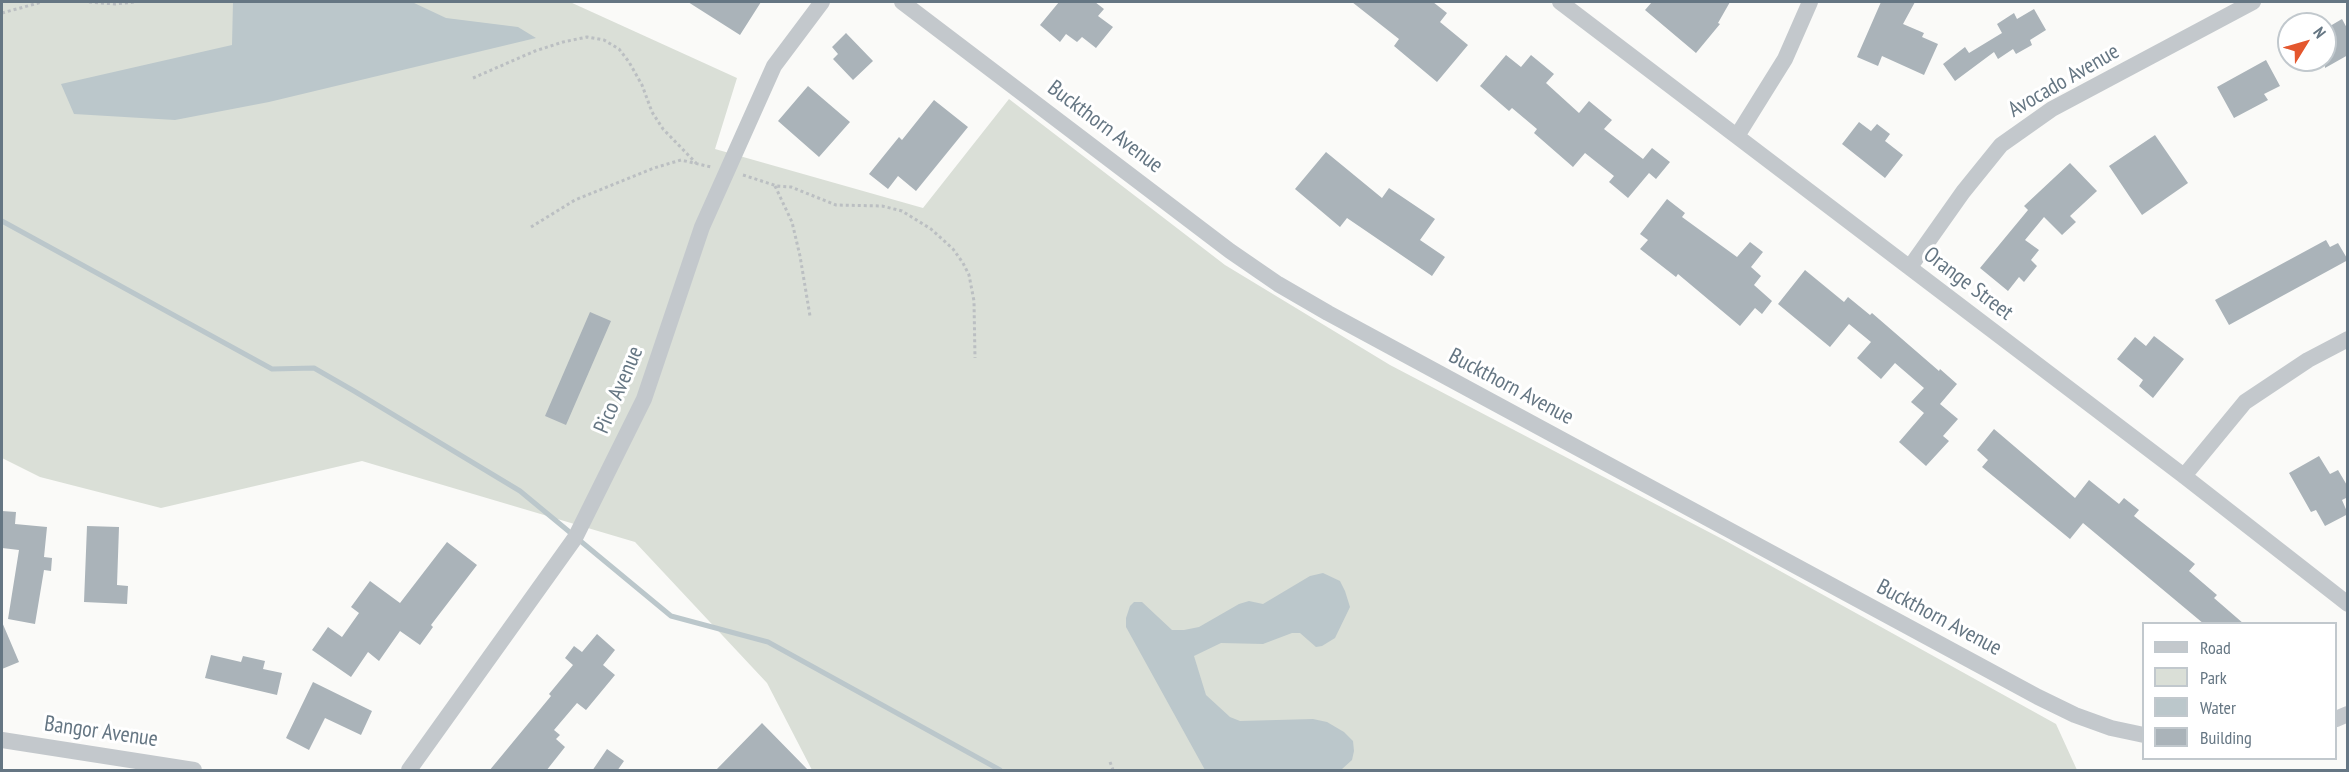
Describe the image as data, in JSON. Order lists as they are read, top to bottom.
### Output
{
  "streets": {
    "street": [
      "Avocado Avenue",
      "Buckthorn Avenue",
      "Orange Street",
      "Pico Avenue",
      "Bangor Avenue"
    ]
  },
  "crossings": [
    ["Avocado Avenue", "Orange Street"]
  ],
  "legend": [
    "Road",
    "Park",
    "Water",
    "Building"
  ],
  "north": "top right"
}
